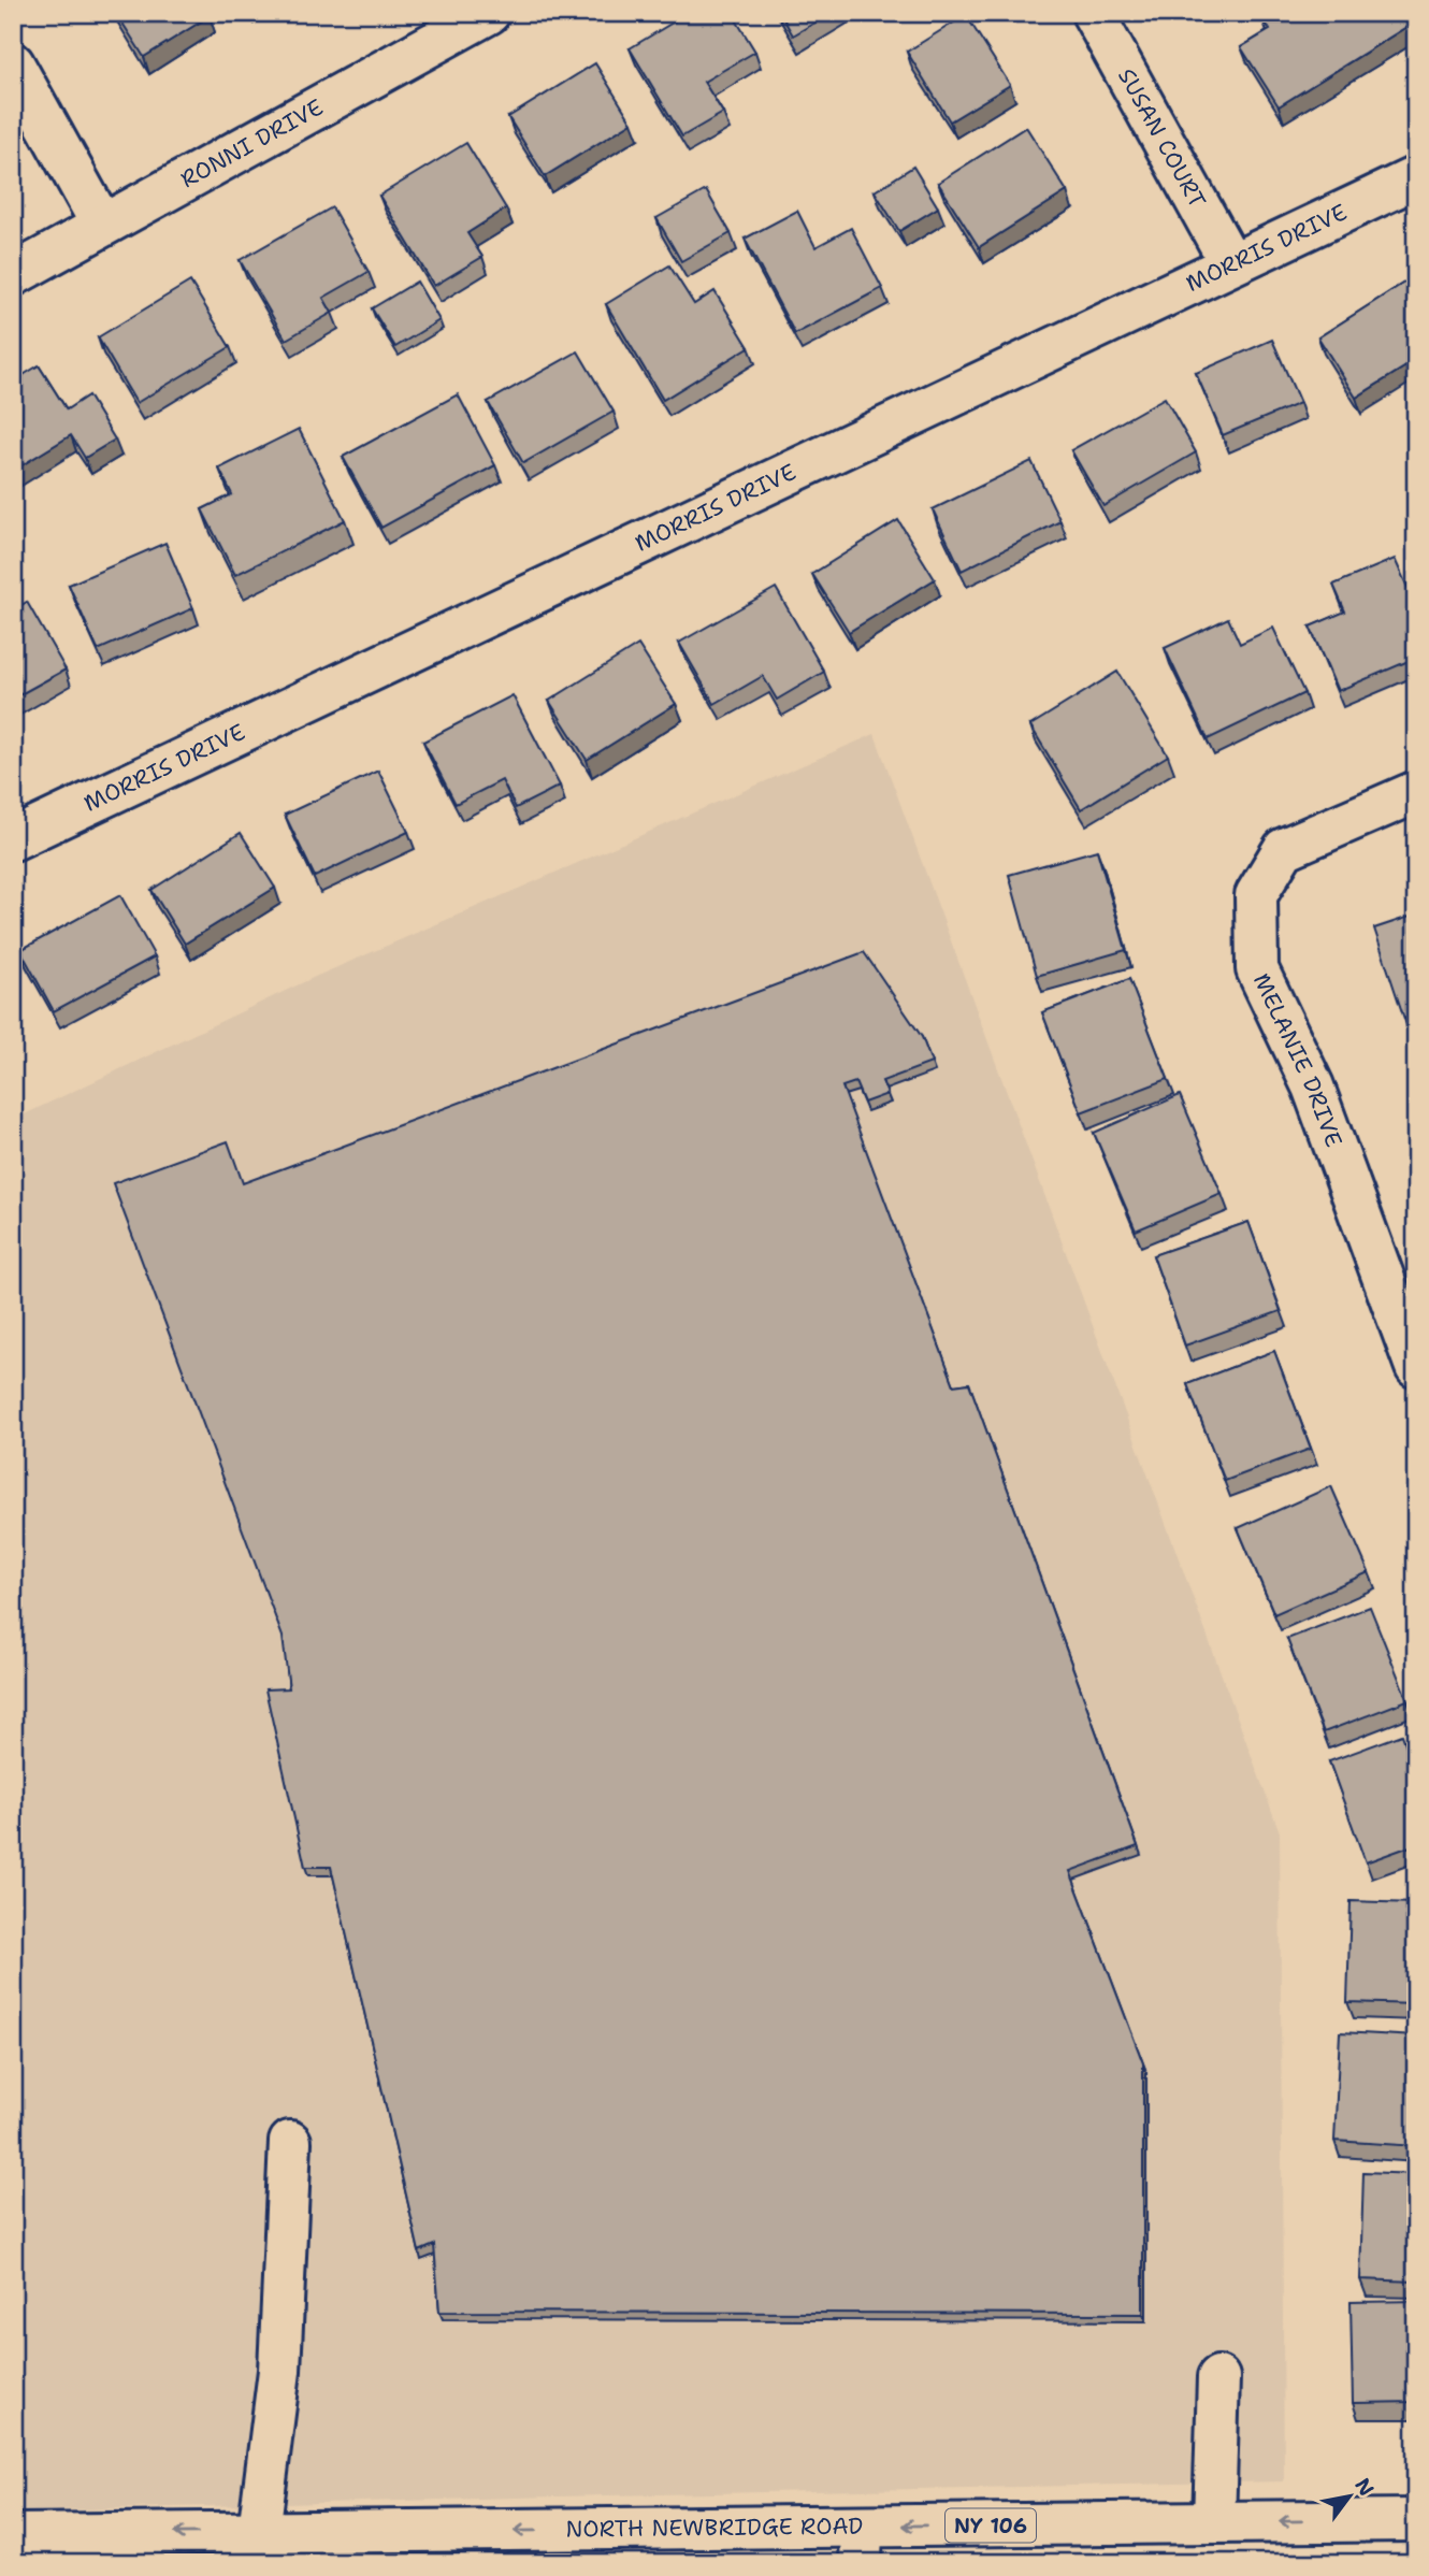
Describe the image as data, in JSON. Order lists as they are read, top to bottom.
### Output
{
  "streets": {
    "street": [
      "SUSAN COURT",
      "RONNI DRIVE",
      "MORRIS DRIVE",
      "MELANIE DRIVE",
      "NY 106",
      "NORTH NEWBRIDGE ROAD"
    ]
  },
  "crossings": [
    ["SUSAN COURT", "MORRIS DRIVE"]
  ],
  "one_way": ["NORTH NEWBRIDGE ROAD"],
  "north": "top right"
}
